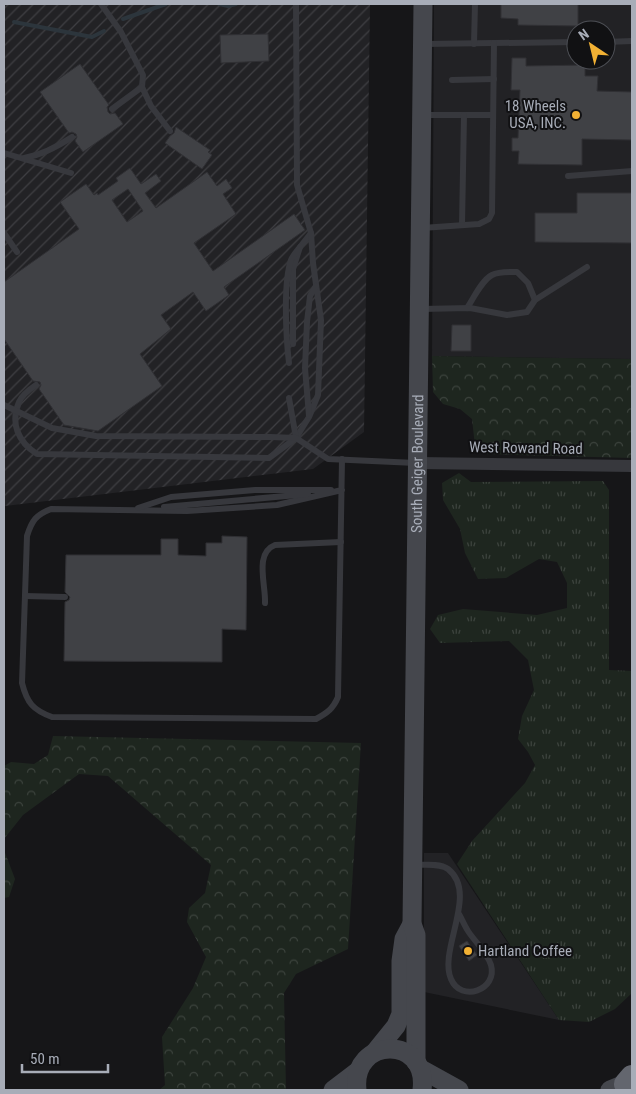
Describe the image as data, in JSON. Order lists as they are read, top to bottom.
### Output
{
  "streets": {
    "street": ["West Rowand Road", "South Geiger Boulevard"]
  },
  "crossings": [
    ["West Rowand Road", "South Geiger Boulevard"]
  ],
  "places": ["18 Wheels USA, INC.", "Hartland Coffee"],
  "scale_bar": "50 m",
  "north": "top left"
}
